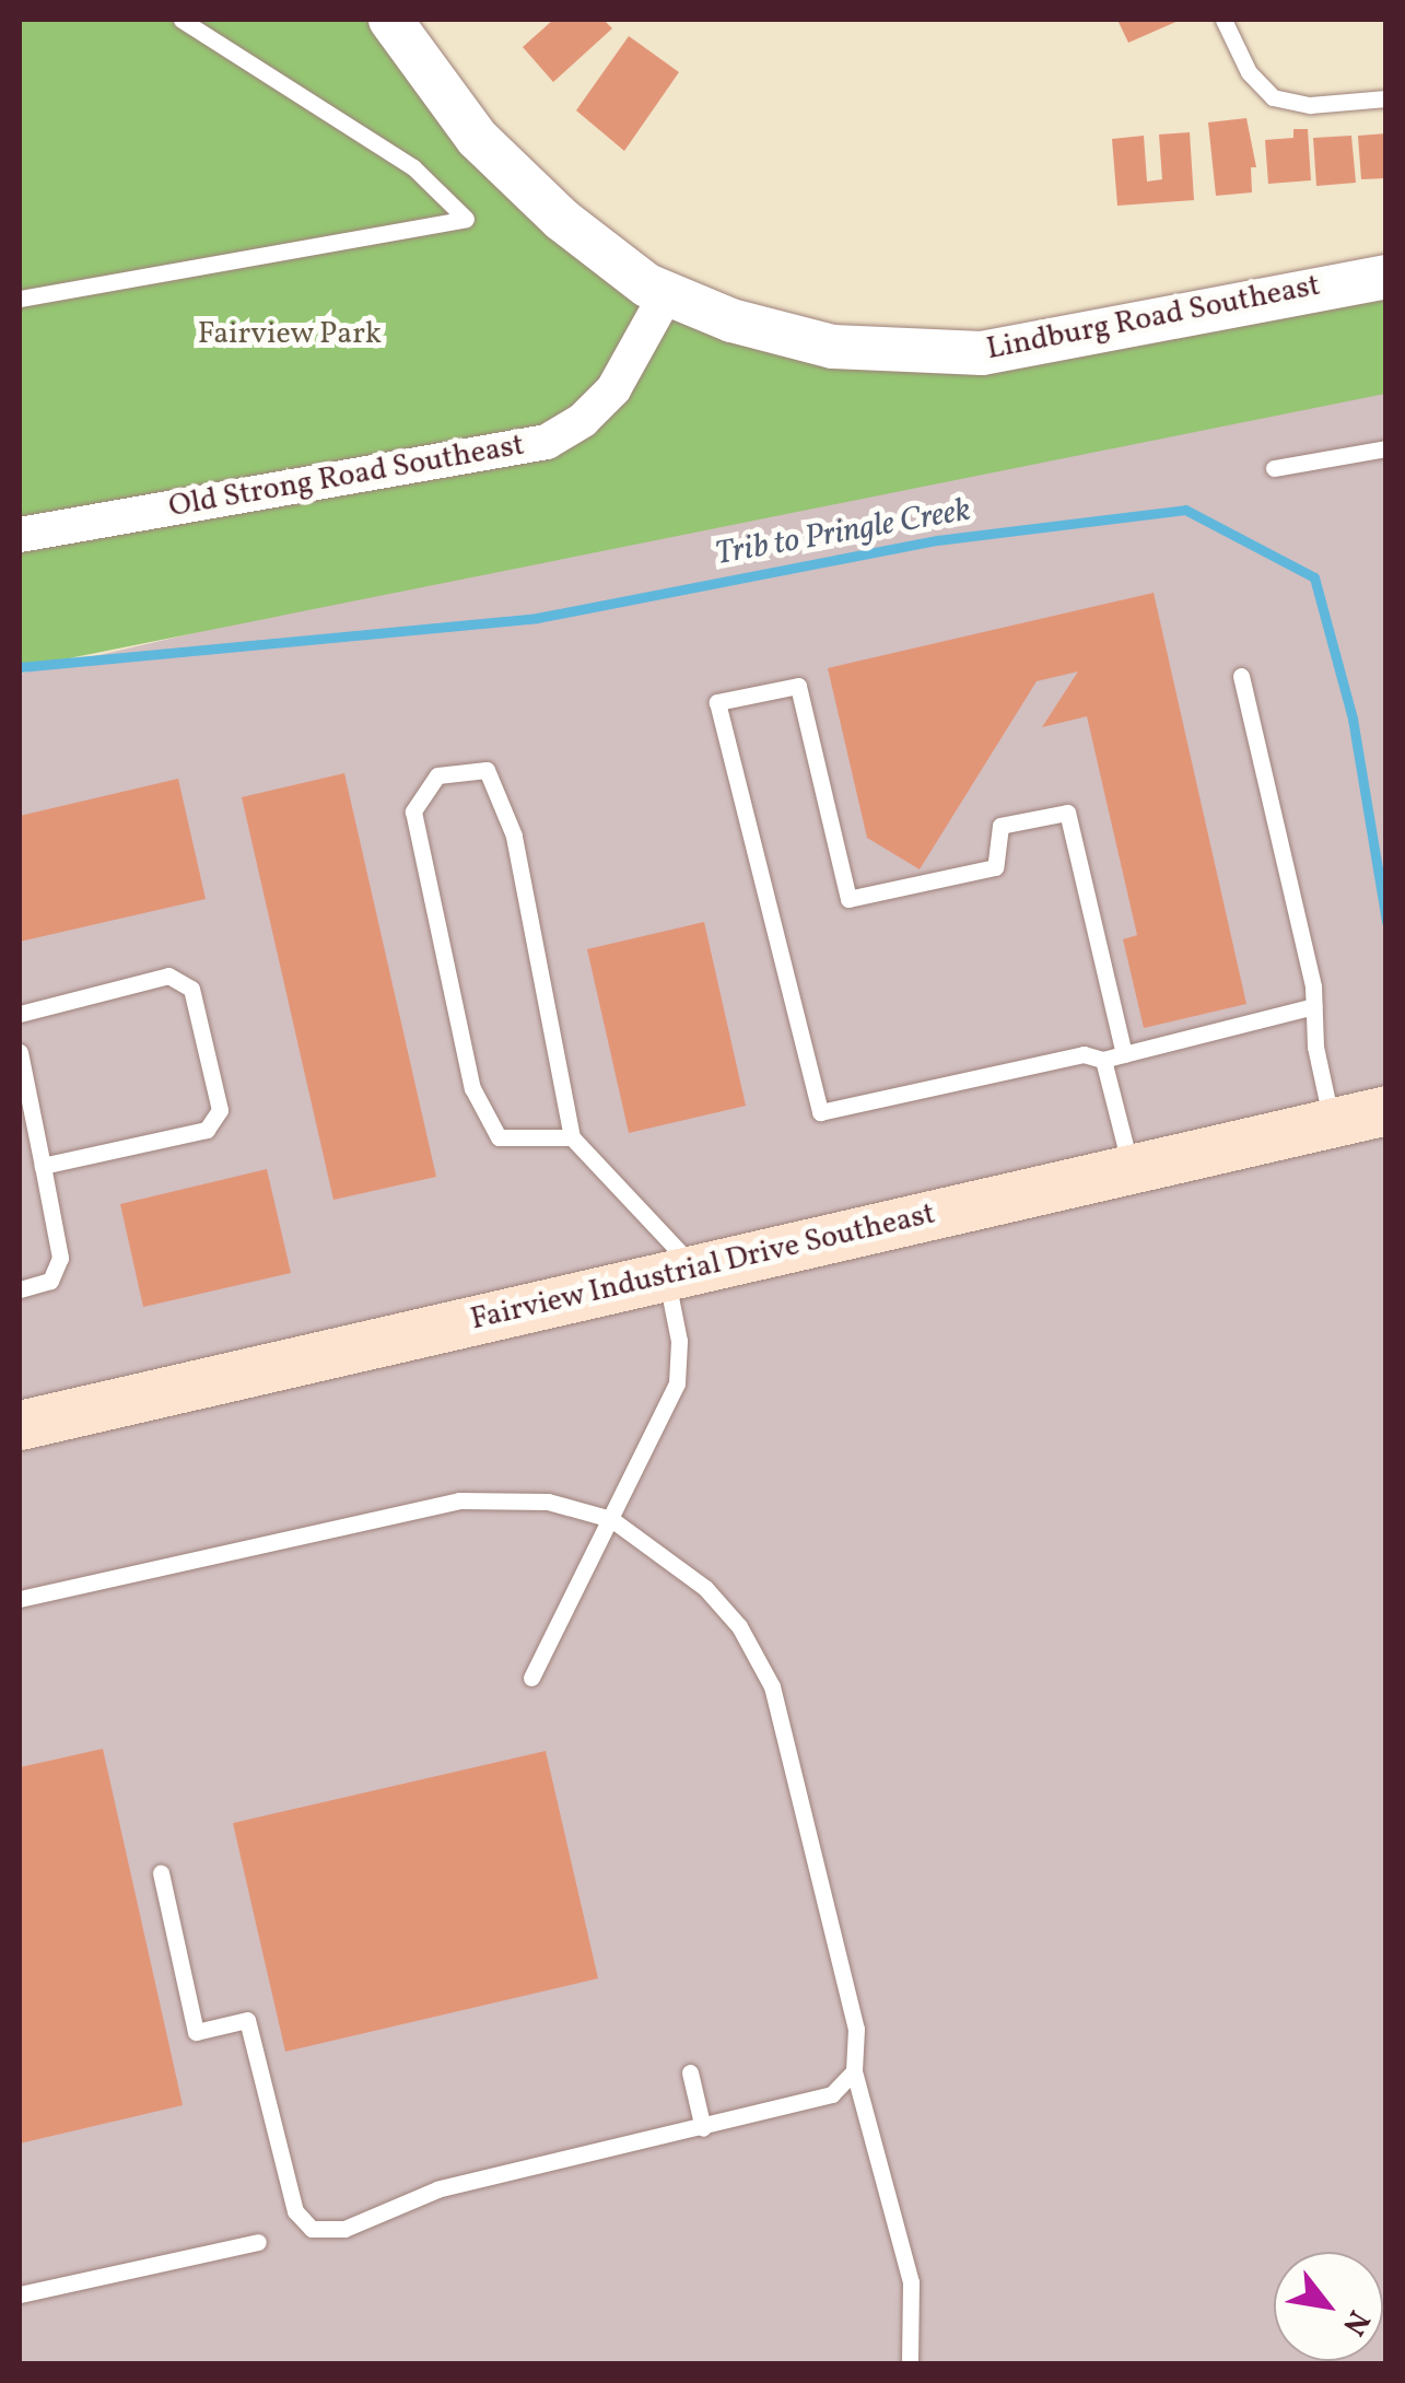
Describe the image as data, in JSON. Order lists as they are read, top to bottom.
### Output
{
  "streets": {
    "main road": ["Fairview Industrial Drive Southeast"],
    "street": ["Lindburg Road Southeast", "Old Strong Road Southeast"]
  },
  "crossings": [
    ["Lindburg Road Southeast", "Old Strong Road Southeast"]
  ],
  "water": ["Trib to Pringle Creek"],
  "parks": ["Fairview Park"],
  "north": "bottom right"
}
